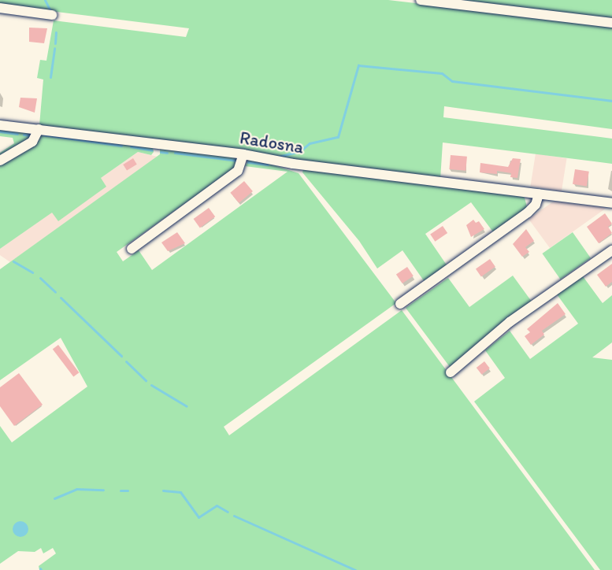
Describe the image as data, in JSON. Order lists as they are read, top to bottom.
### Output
{
  "streets": {
    "street": ["Radosna"]
  }
}
